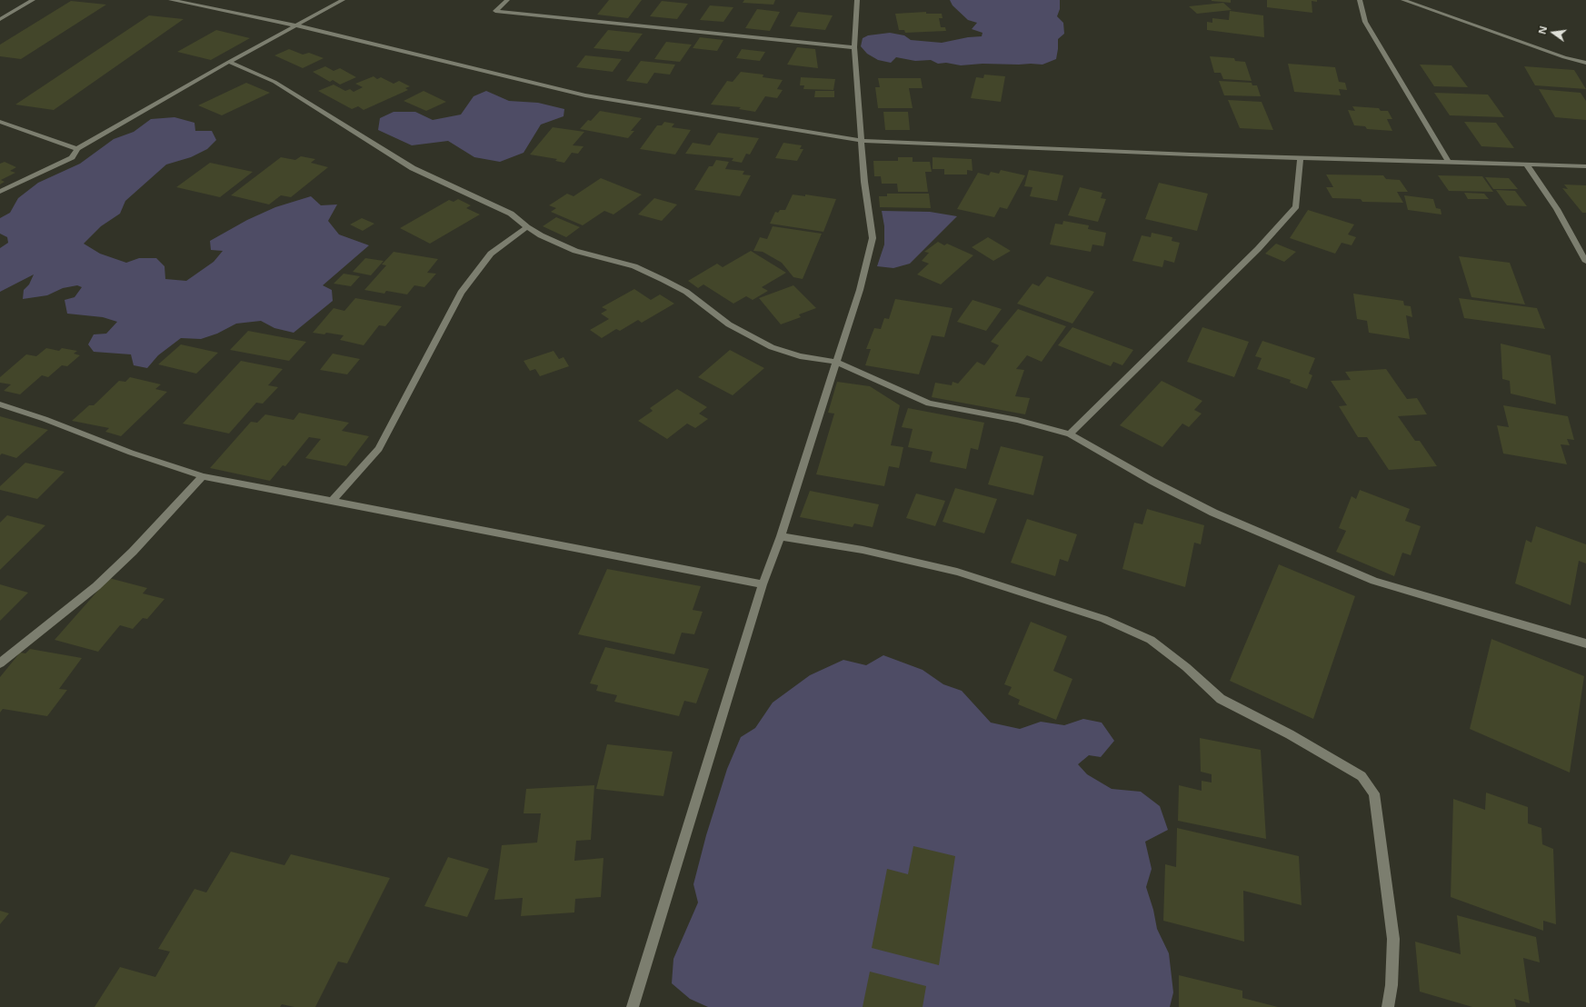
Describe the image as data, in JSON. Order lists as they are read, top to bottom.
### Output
{
  "north": "left"
}
